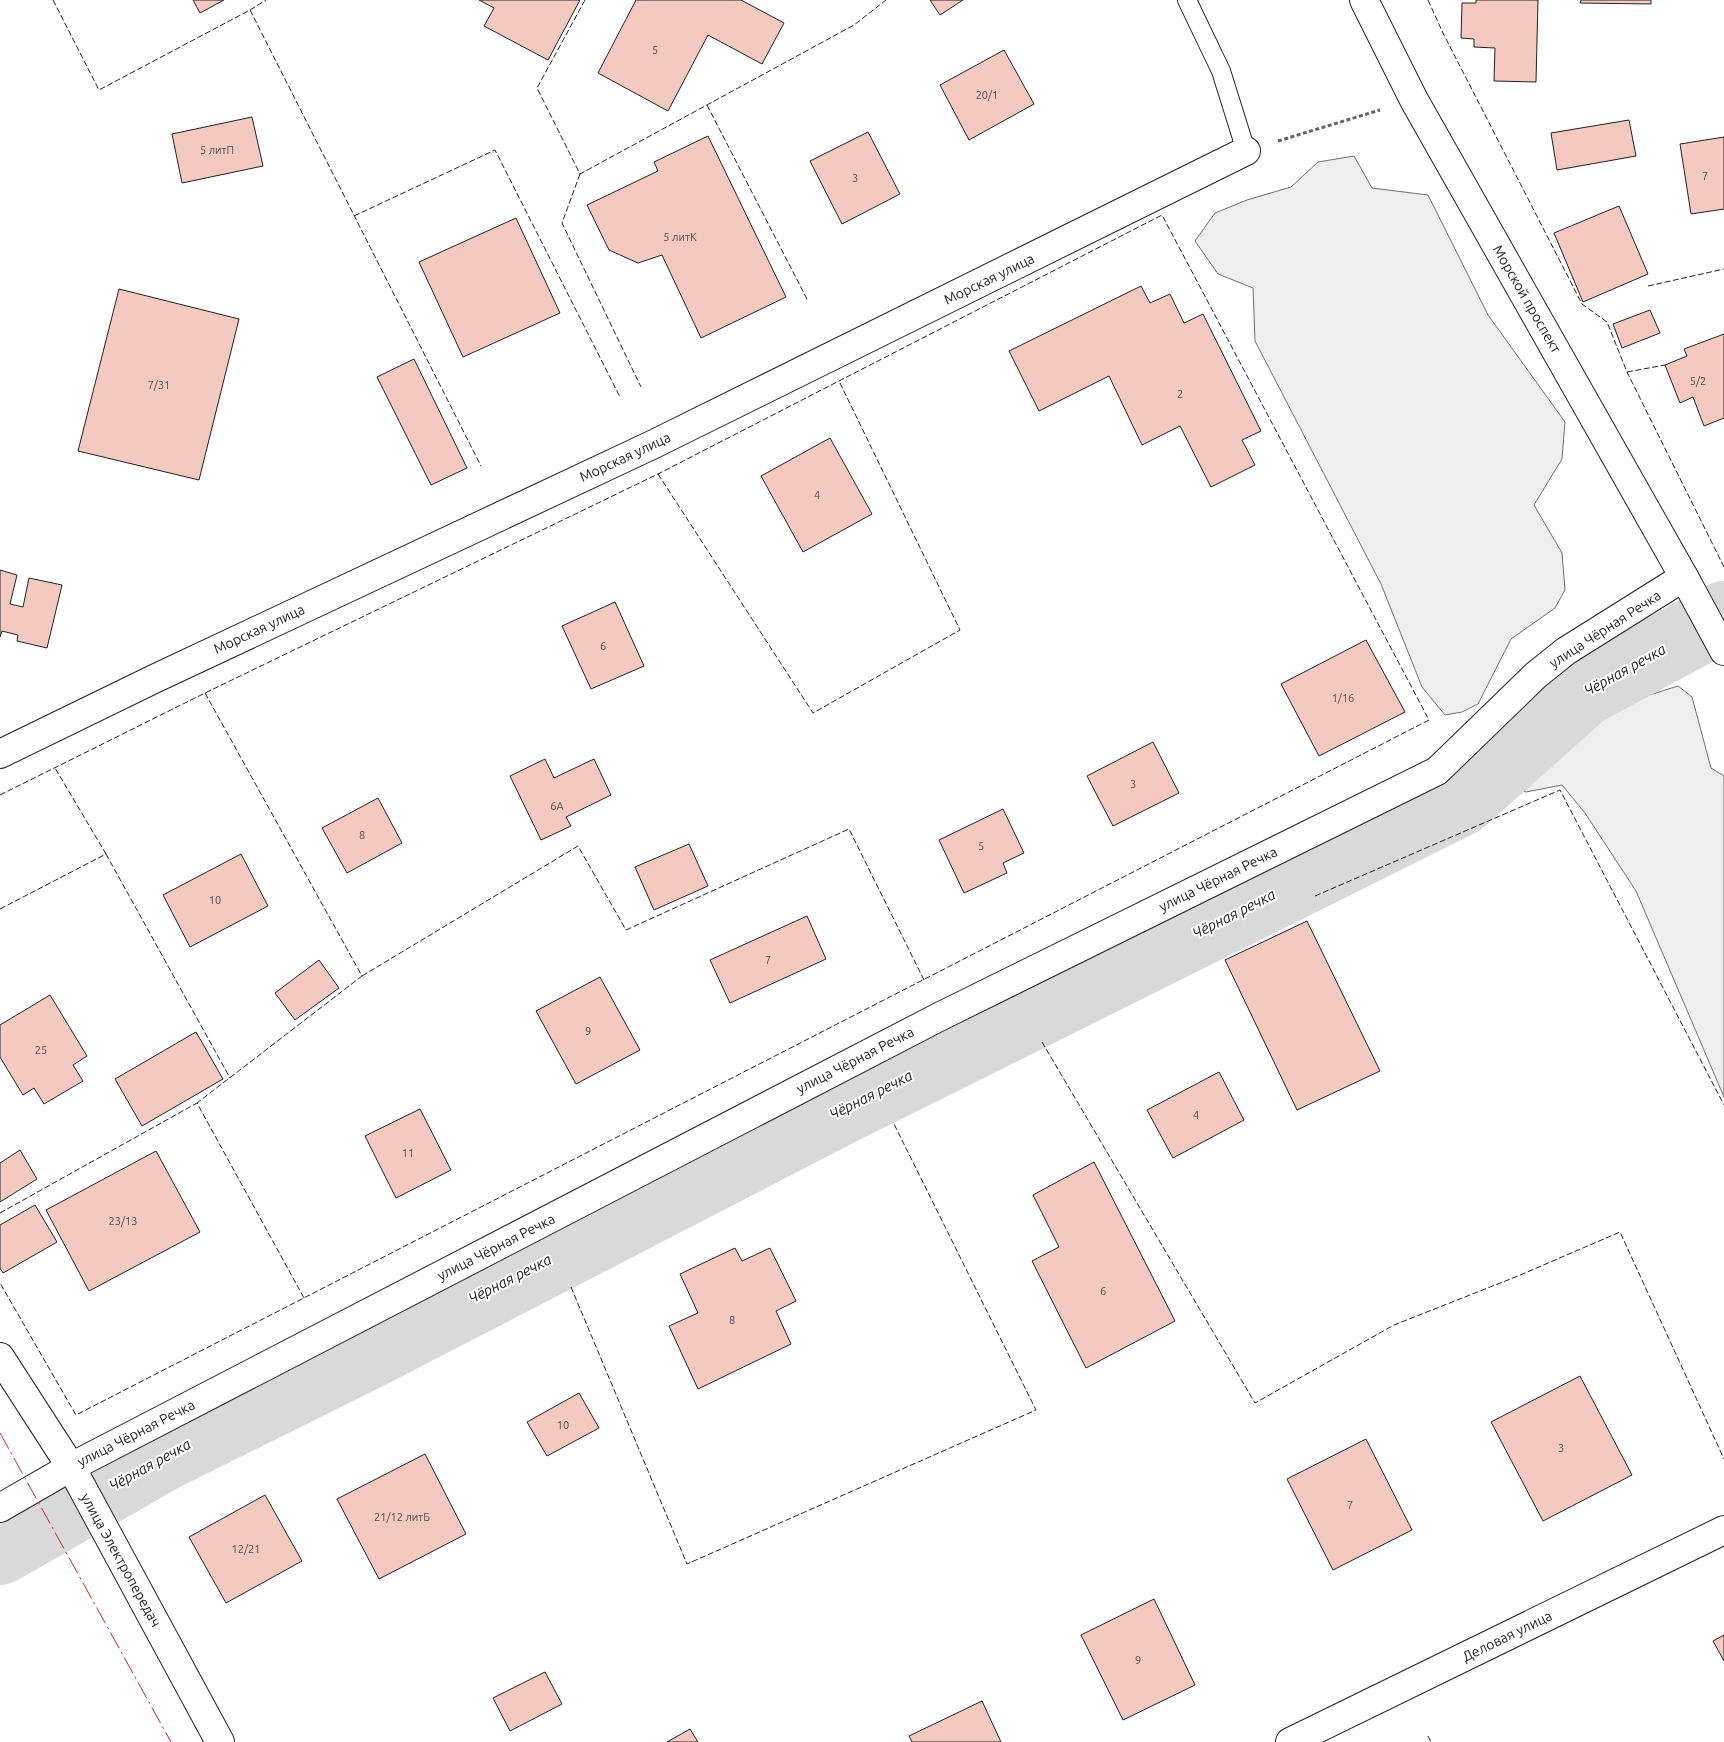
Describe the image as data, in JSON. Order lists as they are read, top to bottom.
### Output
{
  "streets": {
    "street": [
      "Морская улица",
      "Морской проспект",
      "улица Чёрная Речка",
      "улица Электропередач",
      "Деловая улица"
    ]
  },
  "crossings": [
    ["Морской проспект", "улица Чёрная Речка"],
    ["улица Чёрная Речка", "улица Электропередач"]
  ],
  "water": ["Чёрная речка"],
  "house_numbers": [
    "5",
    "20/1",
    "5 литП",
    "7",
    "3",
    "5 литК",
    "5/2",
    "7/31",
    "2",
    "4",
    "6",
    "1/16",
    "3",
    "6А",
    "8",
    "5",
    "10",
    "7",
    "9",
    "25",
    "4",
    "11",
    "23/13",
    "6",
    "8",
    "10",
    "3",
    "7",
    "21/12 литБ",
    "12/21",
    "9"
  ]
}
